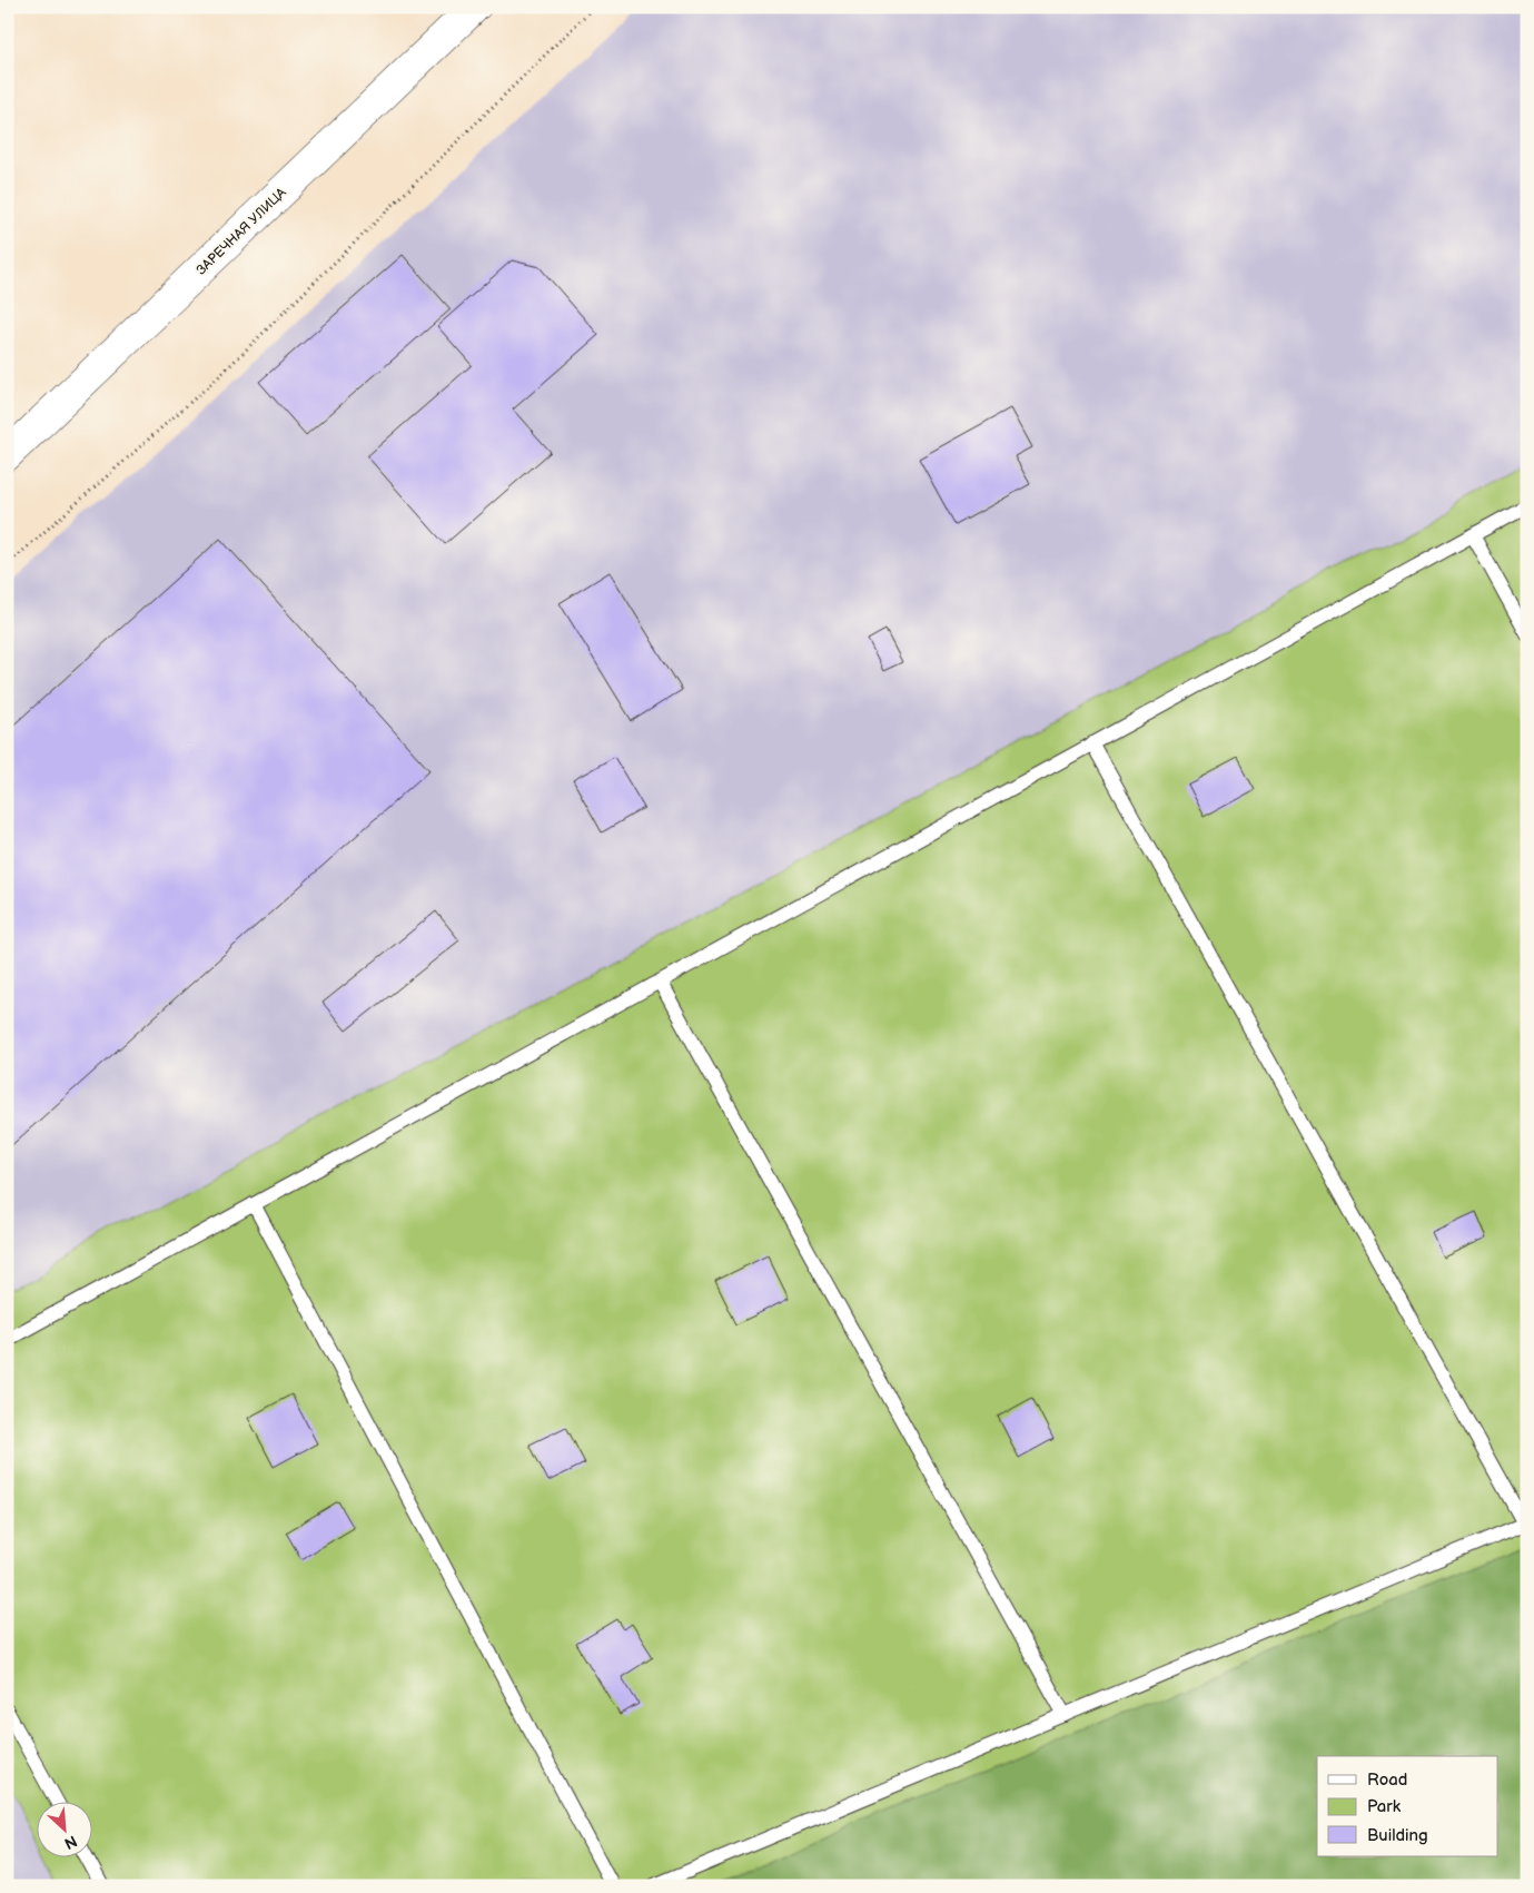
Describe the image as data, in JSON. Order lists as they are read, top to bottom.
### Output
{
  "streets": {
    "street": ["ЗАРЕЧНАЯ УЛИЦА"]
  },
  "legend": ["Road", "Park", "Building"],
  "north": "bottom right"
}
